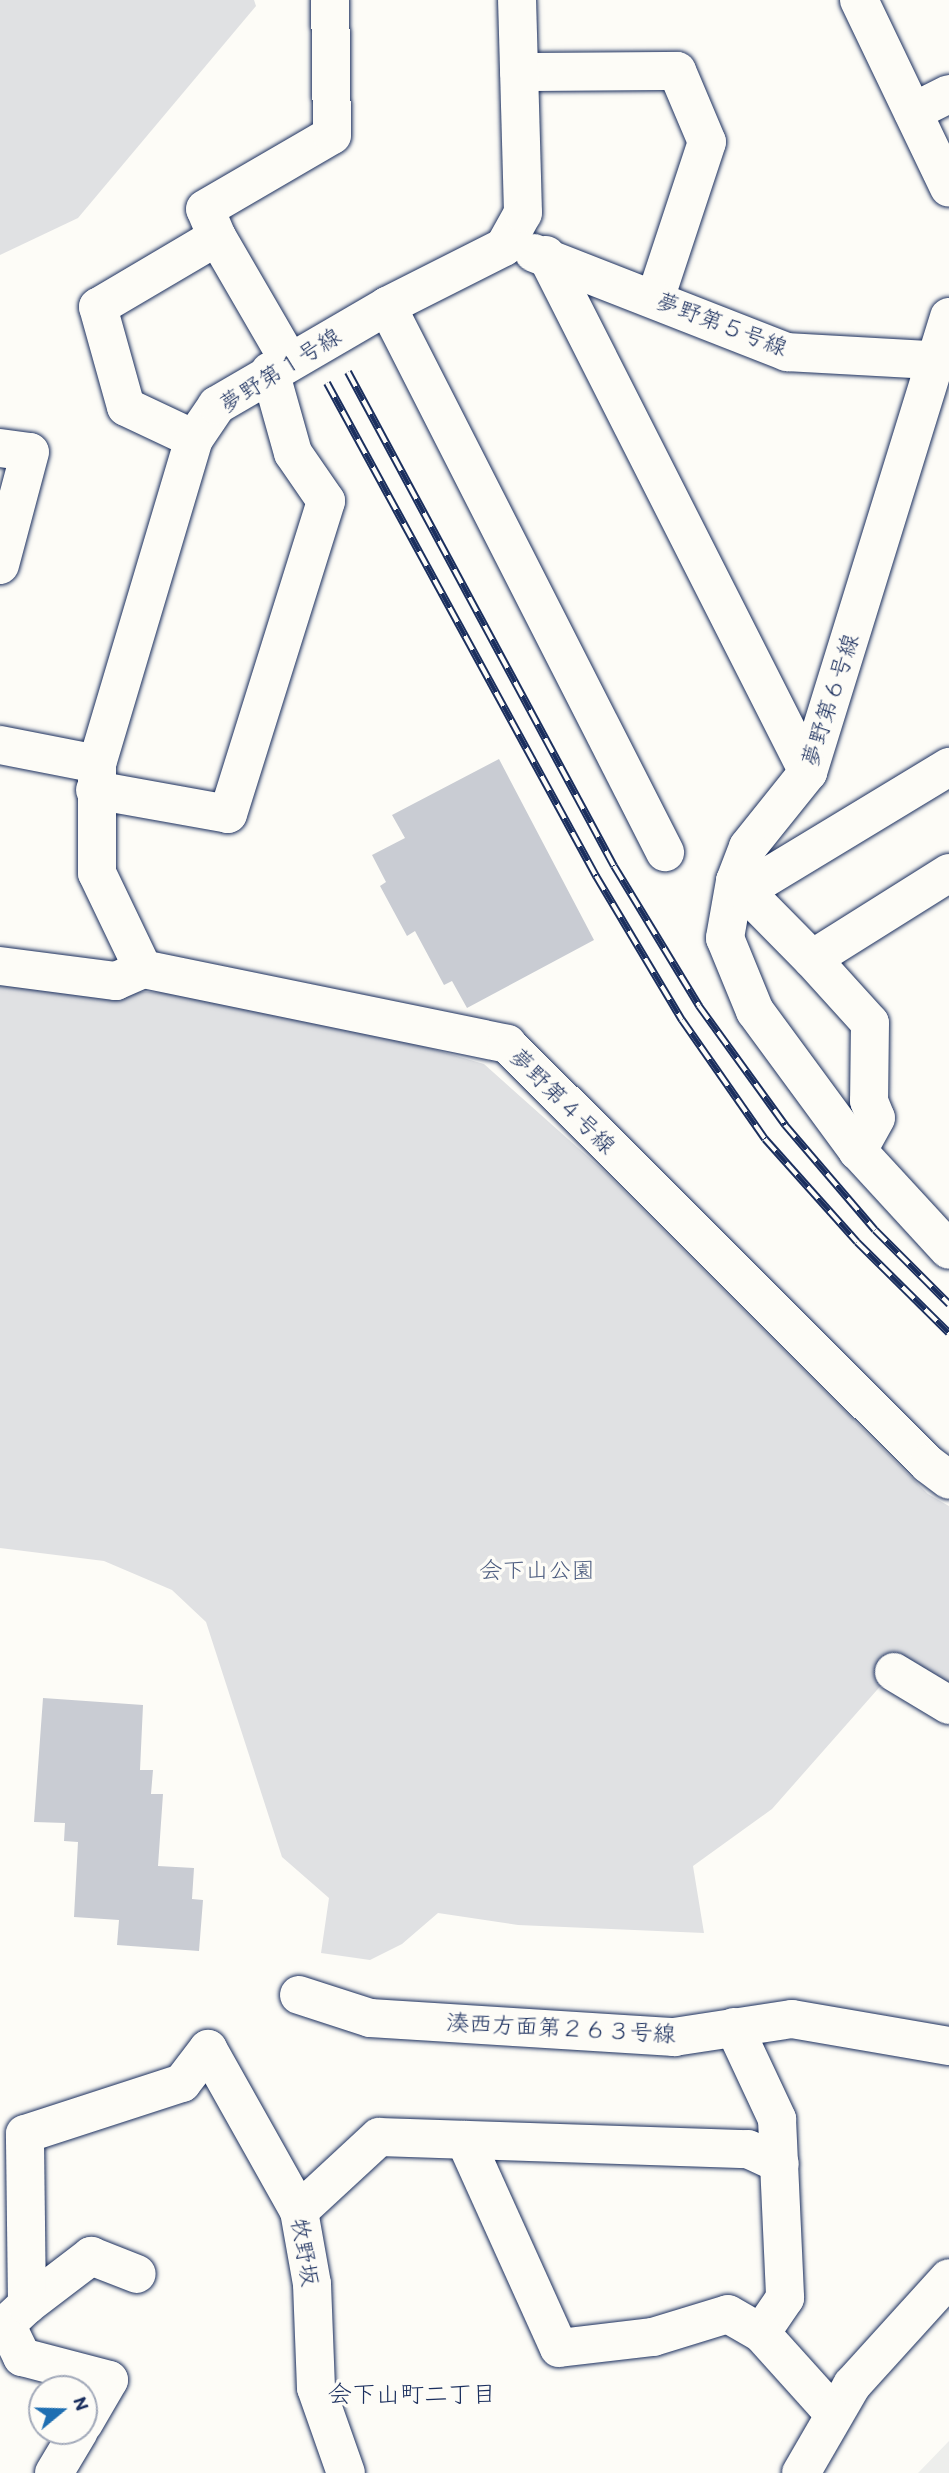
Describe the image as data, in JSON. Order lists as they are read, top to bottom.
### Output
{
  "streets": {
    "street": [
      "夢野第５号線",
      "夢野第１号線",
      "夢野第６号線",
      "夢野第４号線",
      "湊西方面第２６３号線",
      "牧野坂"
    ]
  },
  "crossings": [
    ["夢野第５号線", "夢野第１号線"],
    ["夢野第５号線", "夢野第６号線"]
  ],
  "districts": ["会下山町二丁目"],
  "parks": ["会下山公園"],
  "north": "right"
}
